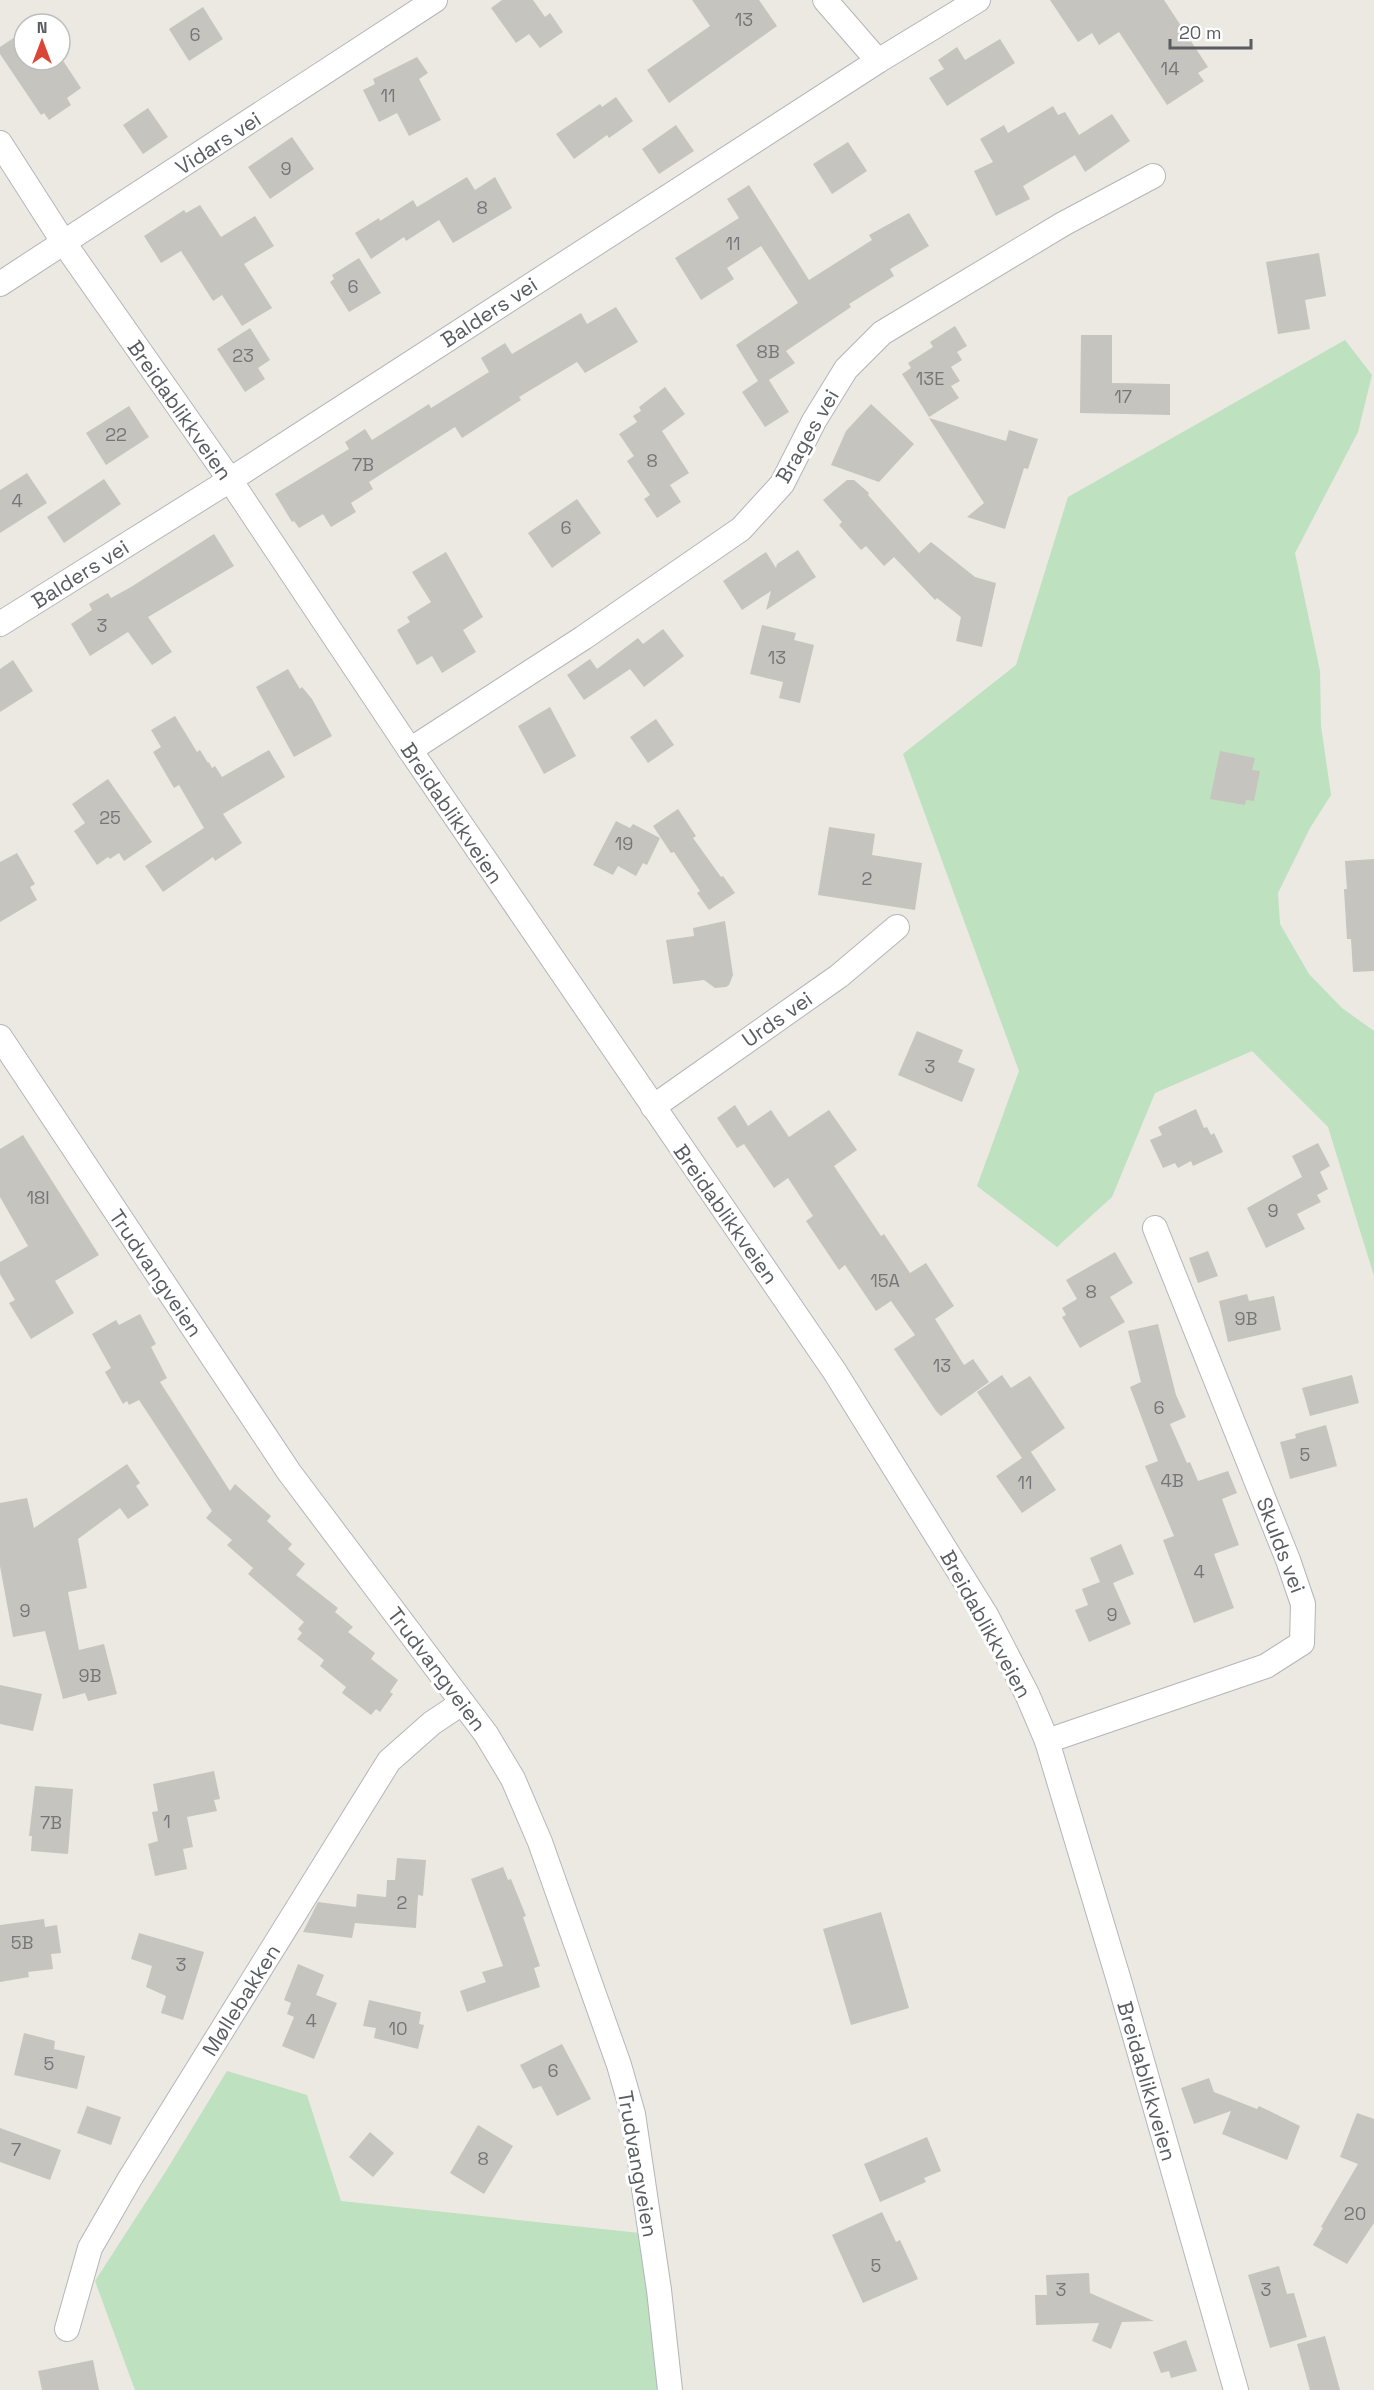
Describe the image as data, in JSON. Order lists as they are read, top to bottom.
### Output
{
  "streets": {
    "street": [
      "Vidars vei",
      "Balders vei",
      "Breidablikkveien",
      "Brages vei",
      "Urds vei",
      "Trudvangveien",
      "Skulds vei",
      "Møllebakken"
    ]
  },
  "crossings": [
    ["Vidars vei", "Breidablikkveien"],
    ["Balders vei", "Breidablikkveien"],
    ["Breidablikkveien", "Brages vei"],
    ["Breidablikkveien", "Urds vei"],
    ["Breidablikkveien", "Skulds vei"],
    ["Trudvangveien", "Møllebakken"]
  ],
  "house_numbers": [
    "13",
    "6",
    "14",
    "11",
    "9",
    "8",
    "11",
    "6",
    "8B",
    "23",
    "13E",
    "17",
    "22",
    "8",
    "7B",
    "4",
    "6",
    "3",
    "13",
    "25",
    "19",
    "2",
    "3",
    "18I",
    "9",
    "15A",
    "8",
    "9B",
    "13",
    "6",
    "5",
    "4B",
    "11",
    "4",
    "9",
    "9",
    "9B",
    "1",
    "7B",
    "2",
    "5B",
    "3",
    "4",
    "10",
    "5",
    "6",
    "7",
    "8",
    "20",
    "5",
    "3",
    "3"
  ],
  "scale_bar": "20 m",
  "north": "top"
}
